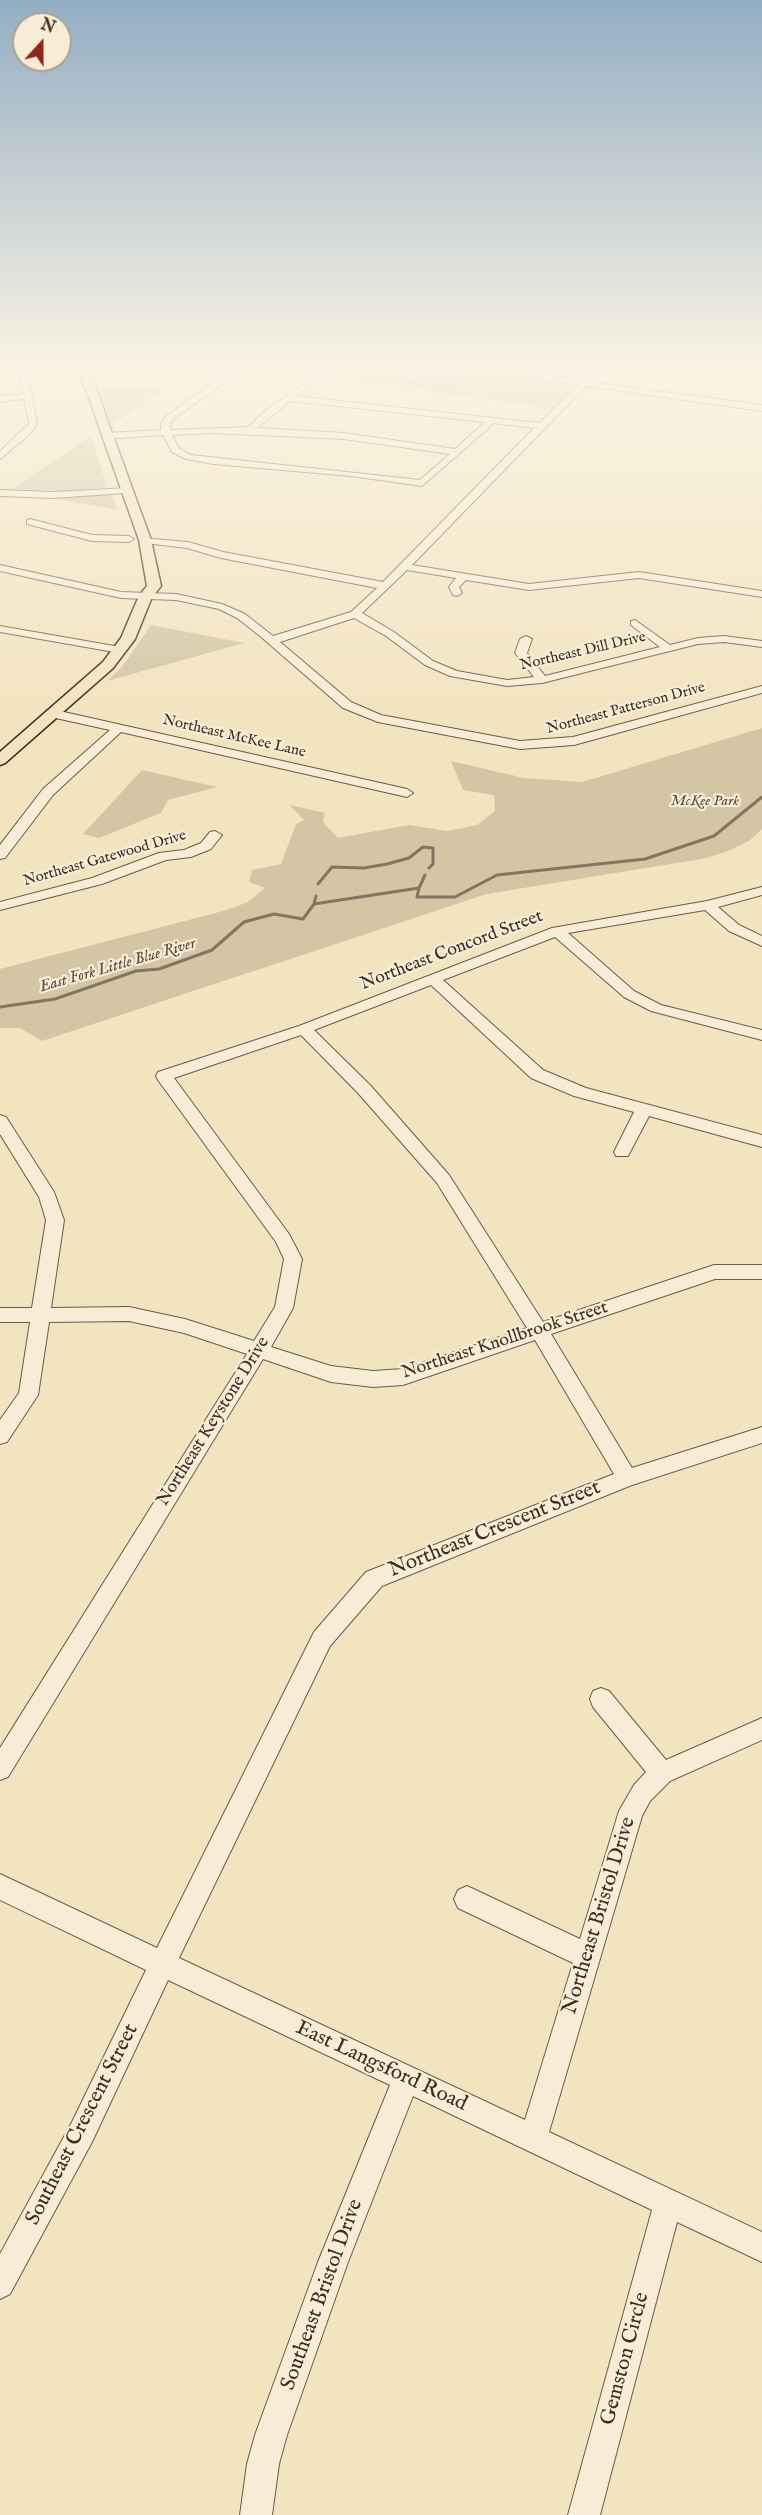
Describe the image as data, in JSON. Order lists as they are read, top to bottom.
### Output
{
  "streets": {
    "street": [
      "Northeast Dill Drive",
      "Northeast Patterson Drive",
      "Northeast McKee Lane",
      "Northeast Gatewood Drive",
      "Northeast Concord Street",
      "Northeast Knollbrook Street",
      "Northeast Keystone Drive",
      "Northeast Crescent Street",
      "Northeast Bristol Drive",
      "East Langsford Road",
      "Southeast Crescent Street",
      "Southeast Bristol Drive",
      "Gemston Circle"
    ]
  },
  "crossings": [
    ["Northeast Concord Street", "Northeast Keystone Drive"],
    ["Northeast Knollbrook Street", "Northeast Keystone Drive"],
    ["Northeast Crescent Street", "East Langsford Road"],
    ["Northeast Crescent Street", "Southeast Crescent Street"],
    ["Northeast Bristol Drive", "East Langsford Road"],
    ["East Langsford Road", "Southeast Crescent Street"],
    ["East Langsford Road", "Southeast Bristol Drive"],
    ["East Langsford Road", "Gemston Circle"]
  ],
  "water": ["East Fork Little Blue River"],
  "parks": ["McKee Park"],
  "north": "top"
}
